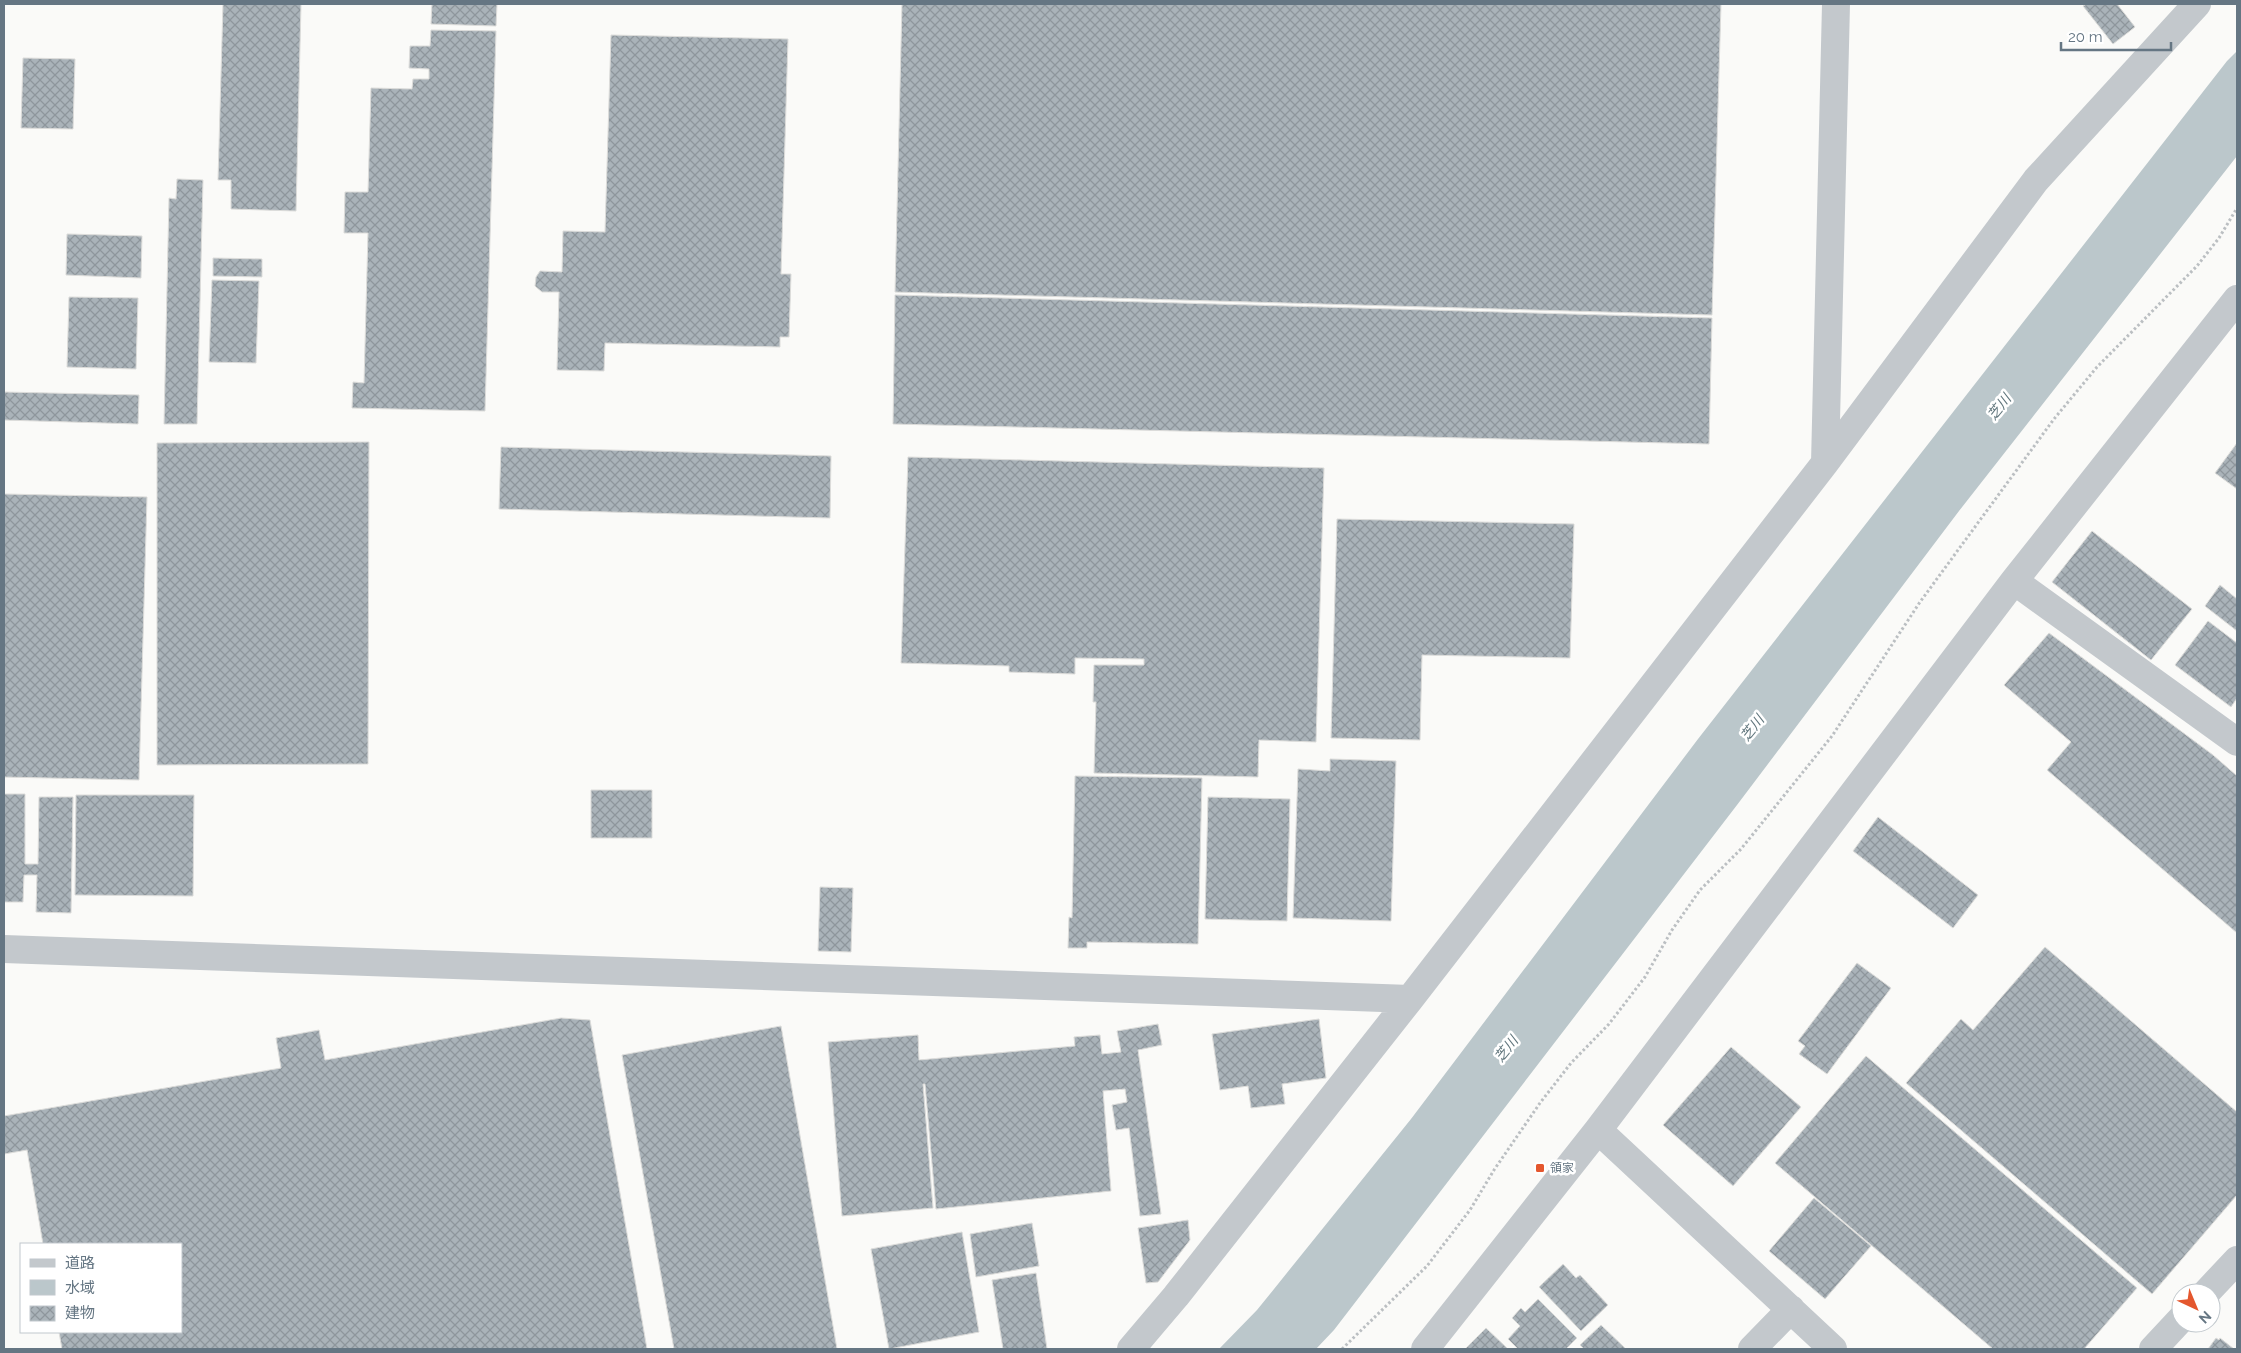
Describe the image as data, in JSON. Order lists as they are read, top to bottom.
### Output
{
  "water": ["芝川"],
  "places": {
    "transit": ["領家"]
  },
  "legend": ["道路", "水域", "建物"],
  "scale_bar": "20 m",
  "north": "bottom right"
}
